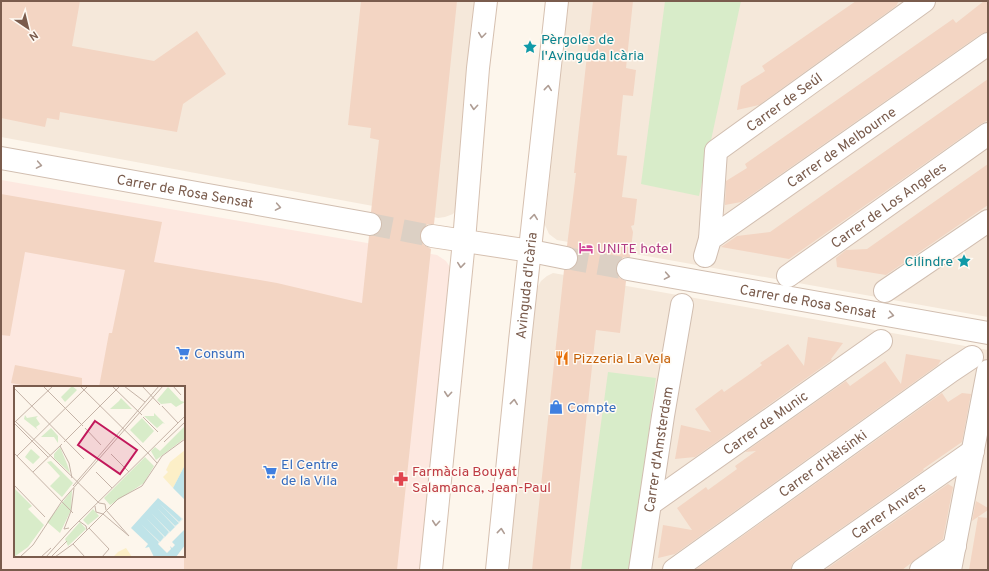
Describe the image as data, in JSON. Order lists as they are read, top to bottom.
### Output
{
  "streets": {
    "street": [
      "Carrer de Seúl",
      "Carrer de Melbourne",
      "Carrer de Rosa Sensat",
      "Carrer de Los Angeles",
      "Avinguda d'Icària",
      "Carrer de Munic",
      "Carrer d'Amsterdam",
      "Carrer d'Hèlsinki",
      "Carrer Anvers"
    ]
  },
  "crossings": [
    ["Carrer de Seúl", "Carrer de Melbourne"],
    ["Carrer de Munic", "Carrer d'Amsterdam"]
  ],
  "one_way": ["Carrer de Rosa Sensat"],
  "places": {
    "place": ["Pèrgoles de l'Avinguda Icària", "Cilindre"],
    "hotel": ["UNITE hotel"],
    "supermarket": ["Consum", "El Centre de la Vila"],
    "restaurant": ["Pizzeria La Vela"],
    "shop": ["Compte"],
    "pharmacy": ["Farmàcia Bouyat Salamanca, Jean-Paul"]
  },
  "north": "bottom right"
}
